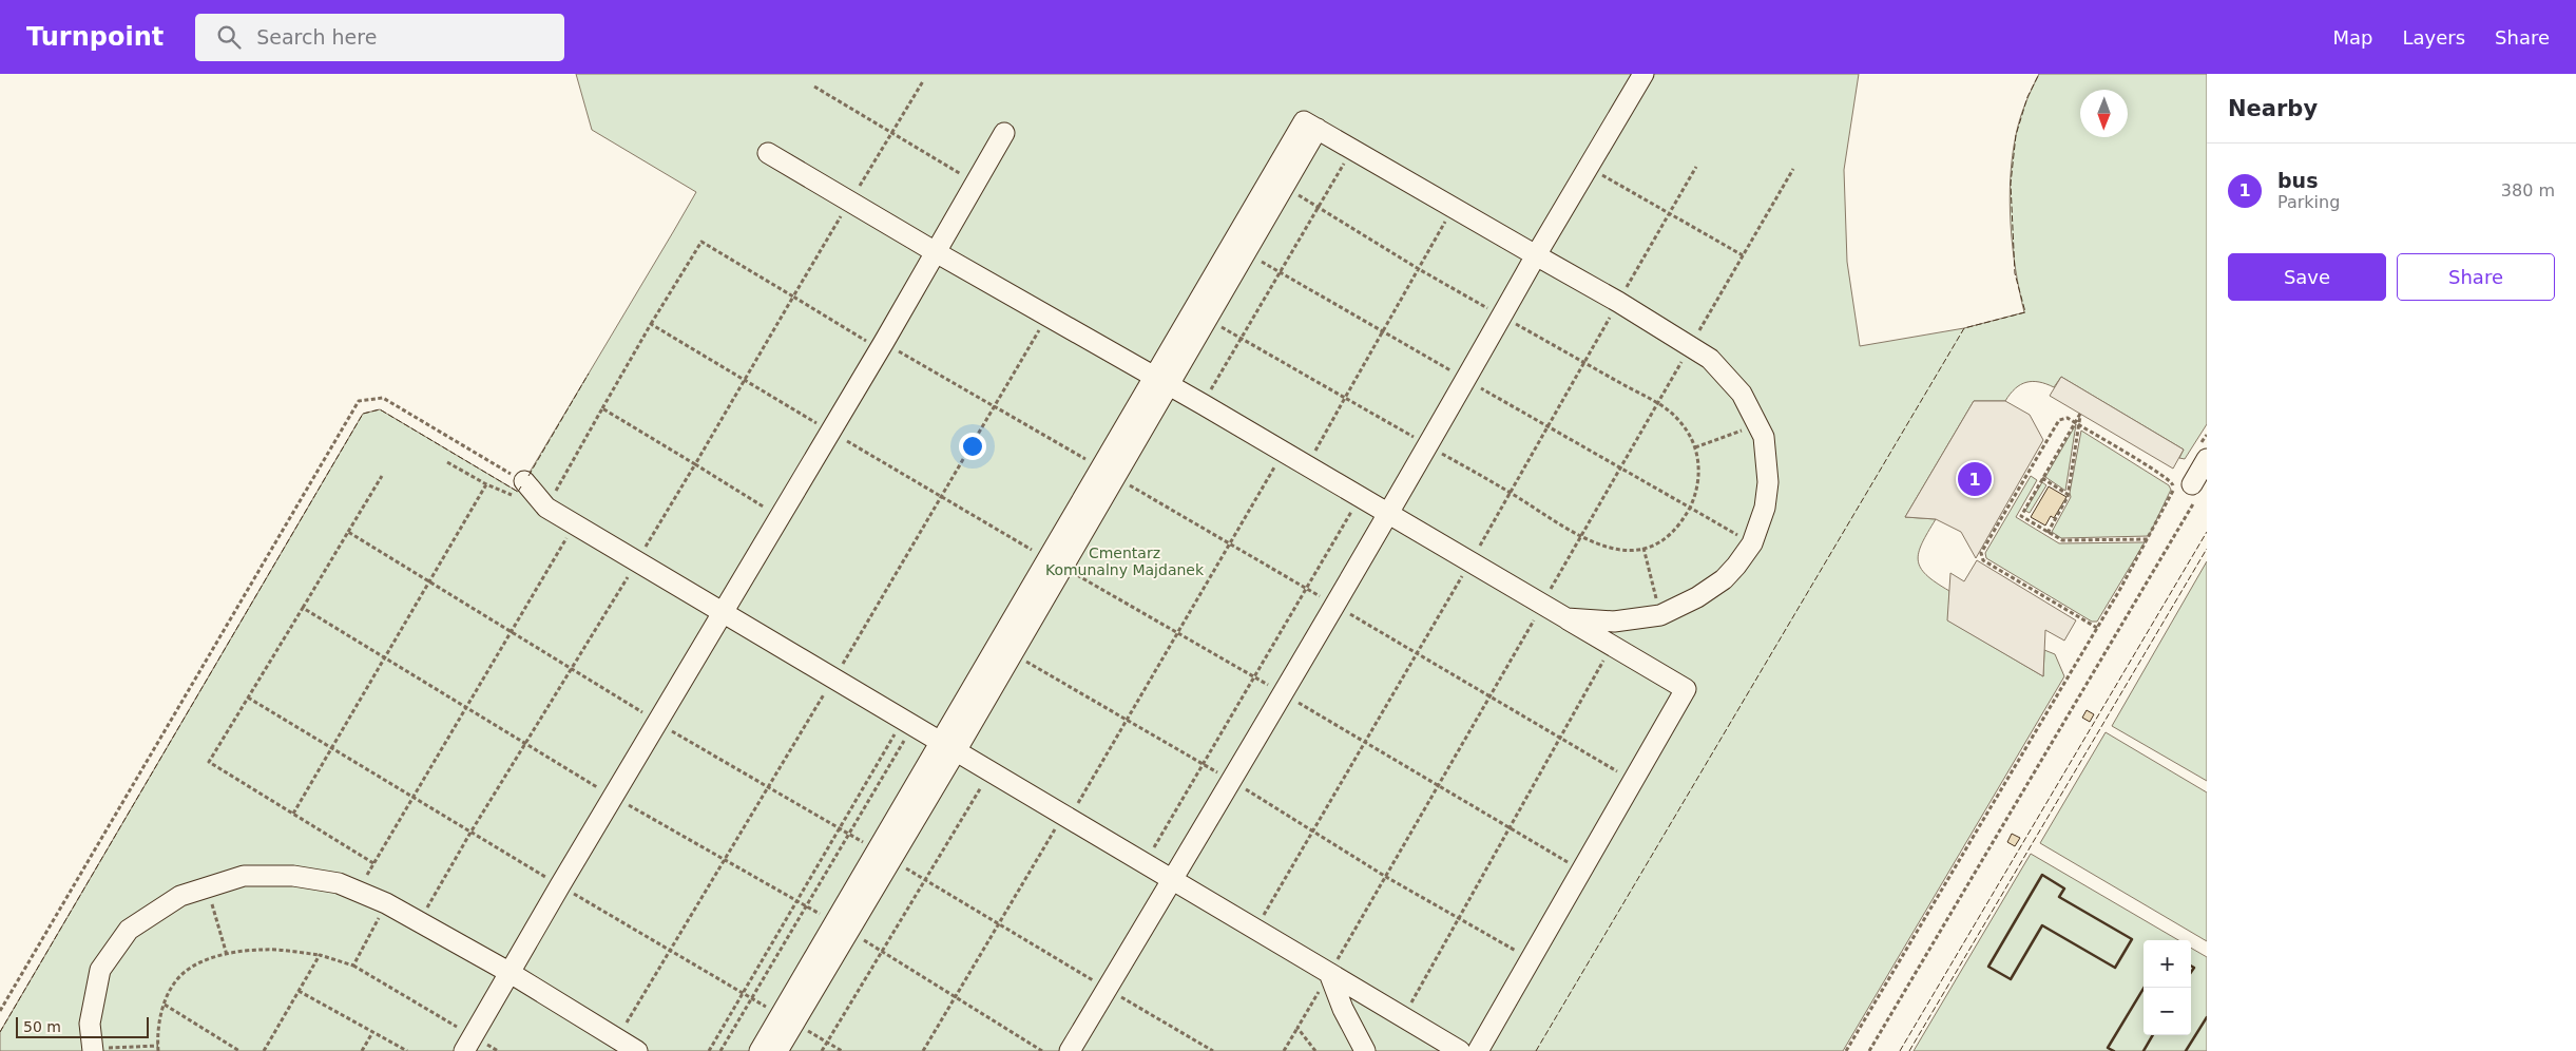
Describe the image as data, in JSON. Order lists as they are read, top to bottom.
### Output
{
  "parks": ["Cmentarz Komunalny Majdanek"],
  "scale_bar": "50 m",
  "north": "bottom",
  "page": {
    "header": "Turnpoint",
    "search": "Search here",
    "nav": ["Map", "Layers", "Share"],
    "heading": "Nearby",
    "list": [
      {
        "mark": "1",
        "name": "bus",
        "note": "Parking",
        "value": "380 m"
      }
    ],
    "buttons": ["Save", "Share"],
    "pins": "1",
    "map_buttons": ["+", "−"],
    "scale": "50 m"
  }
}
